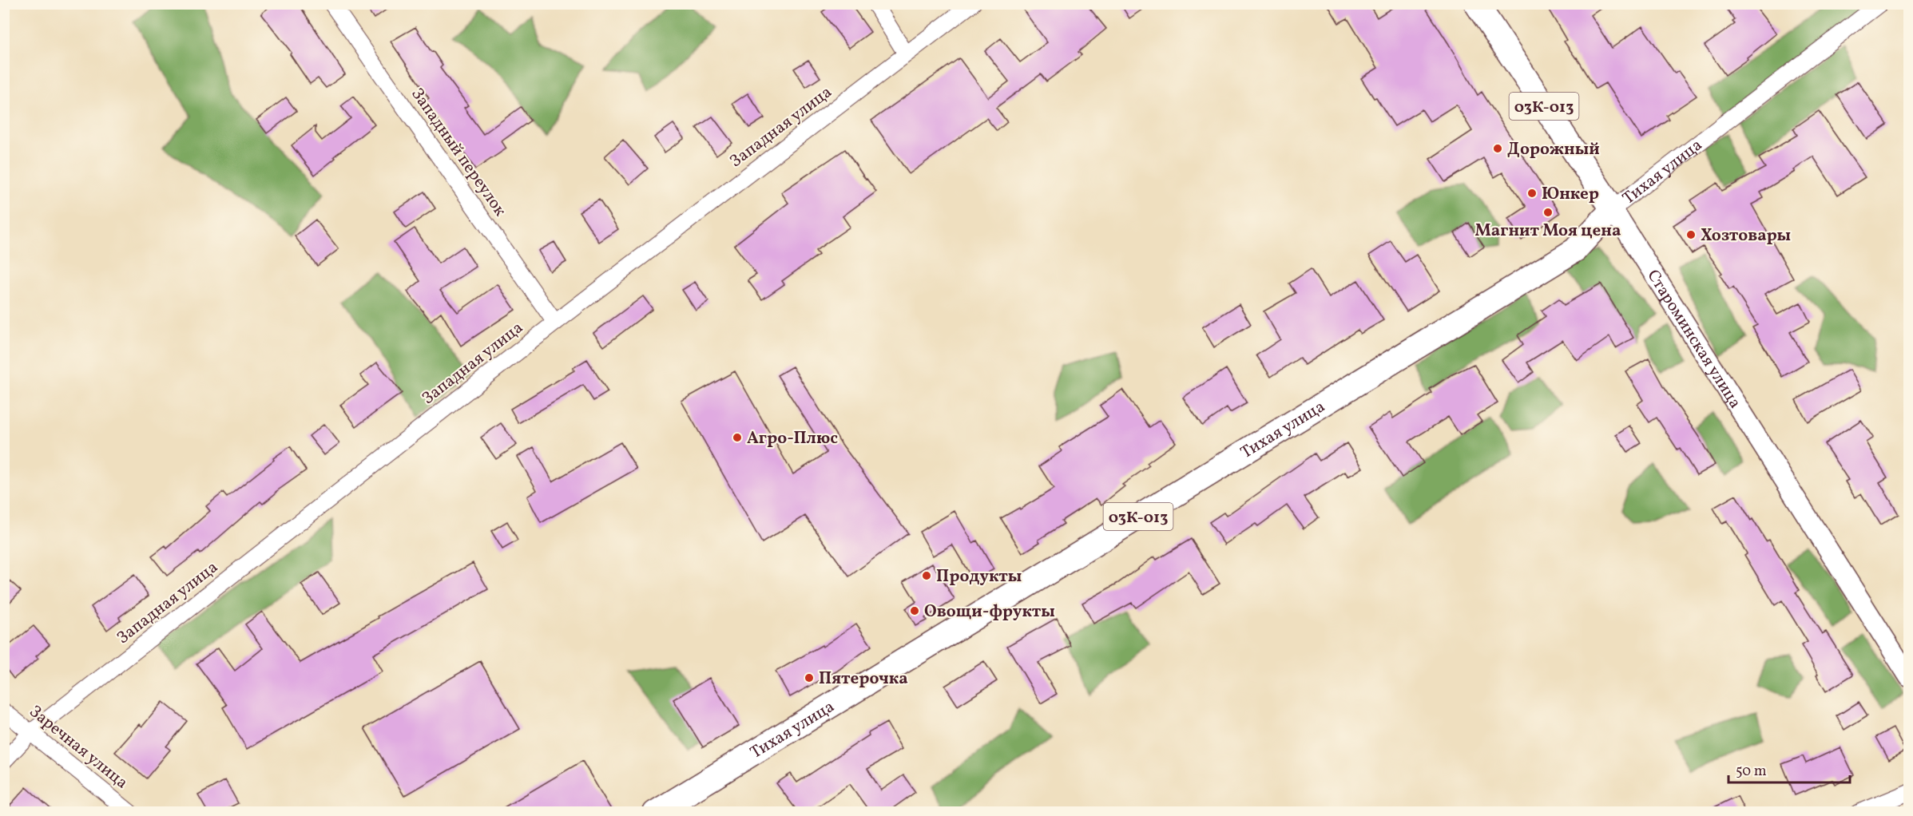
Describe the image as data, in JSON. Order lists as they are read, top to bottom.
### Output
{
  "streets": {
    "main road": ["03К-013", "Тихая улица", "Староминская улица"],
    "street": ["Западная улица", "Западный переулок", "Заречная улица"]
  },
  "crossings": [
    ["Западная улица", "Западный переулок"],
    ["Западная улица", "Заречная улица"],
    ["Тихая улица", "Староминская улица"]
  ],
  "places": [
    "Дорожный",
    "Юнкер",
    "Магнит Моя цена",
    "Хозтовары",
    "Агро-Плюс",
    "Продукты",
    "Овощи-фрукты",
    "Пятерочка"
  ],
  "scale_bar": "50 m"
}
